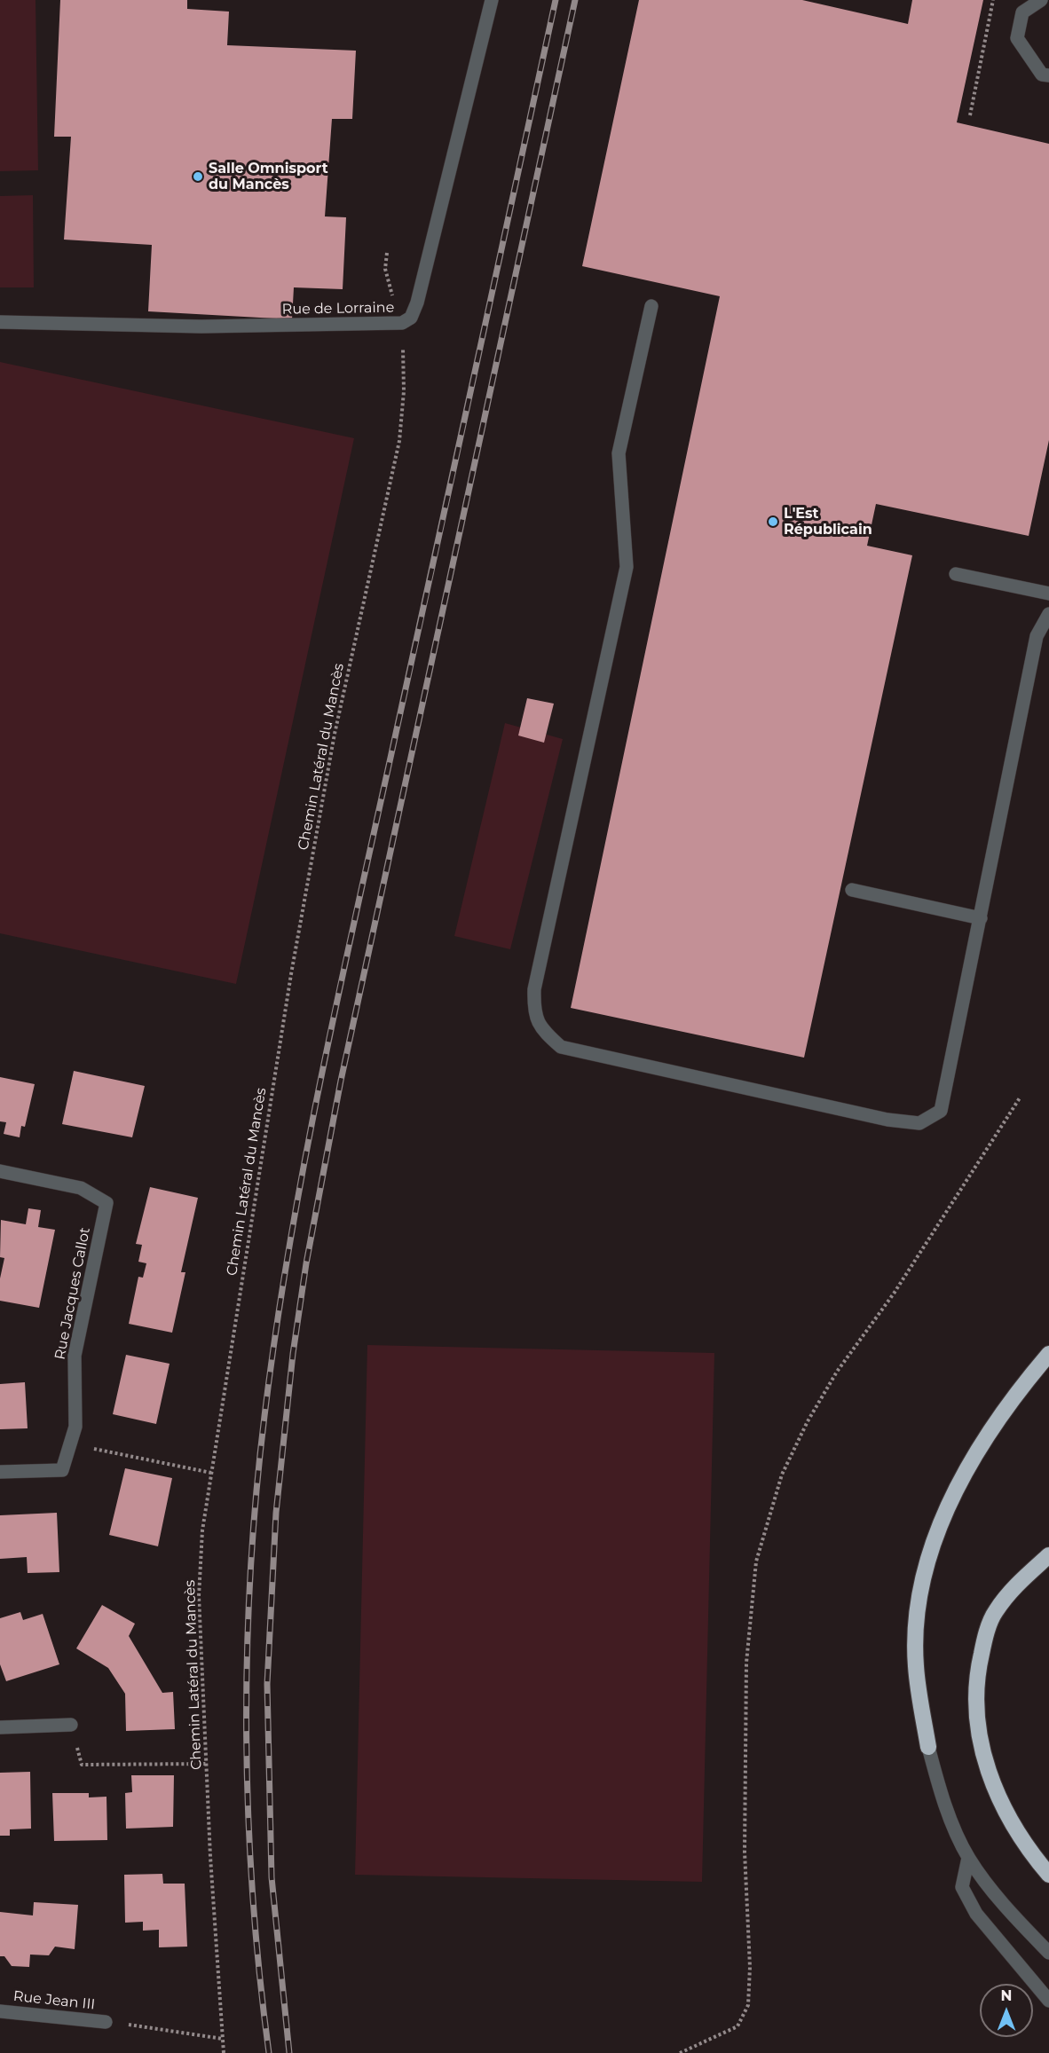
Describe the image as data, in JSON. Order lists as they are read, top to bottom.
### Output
{
  "streets": {
    "street": ["Rue de Lorraine", "Rue Jacques Callot", "Rue Jean III"],
    "path": ["Chemin Latéral du Mancès"]
  },
  "crossings": [
    ["Rue de Lorraine", "Chemin Latéral du Mancès"]
  ],
  "places": ["Salle Omnisport du Mancès", "L'Est Républicain"],
  "north": "top"
}
